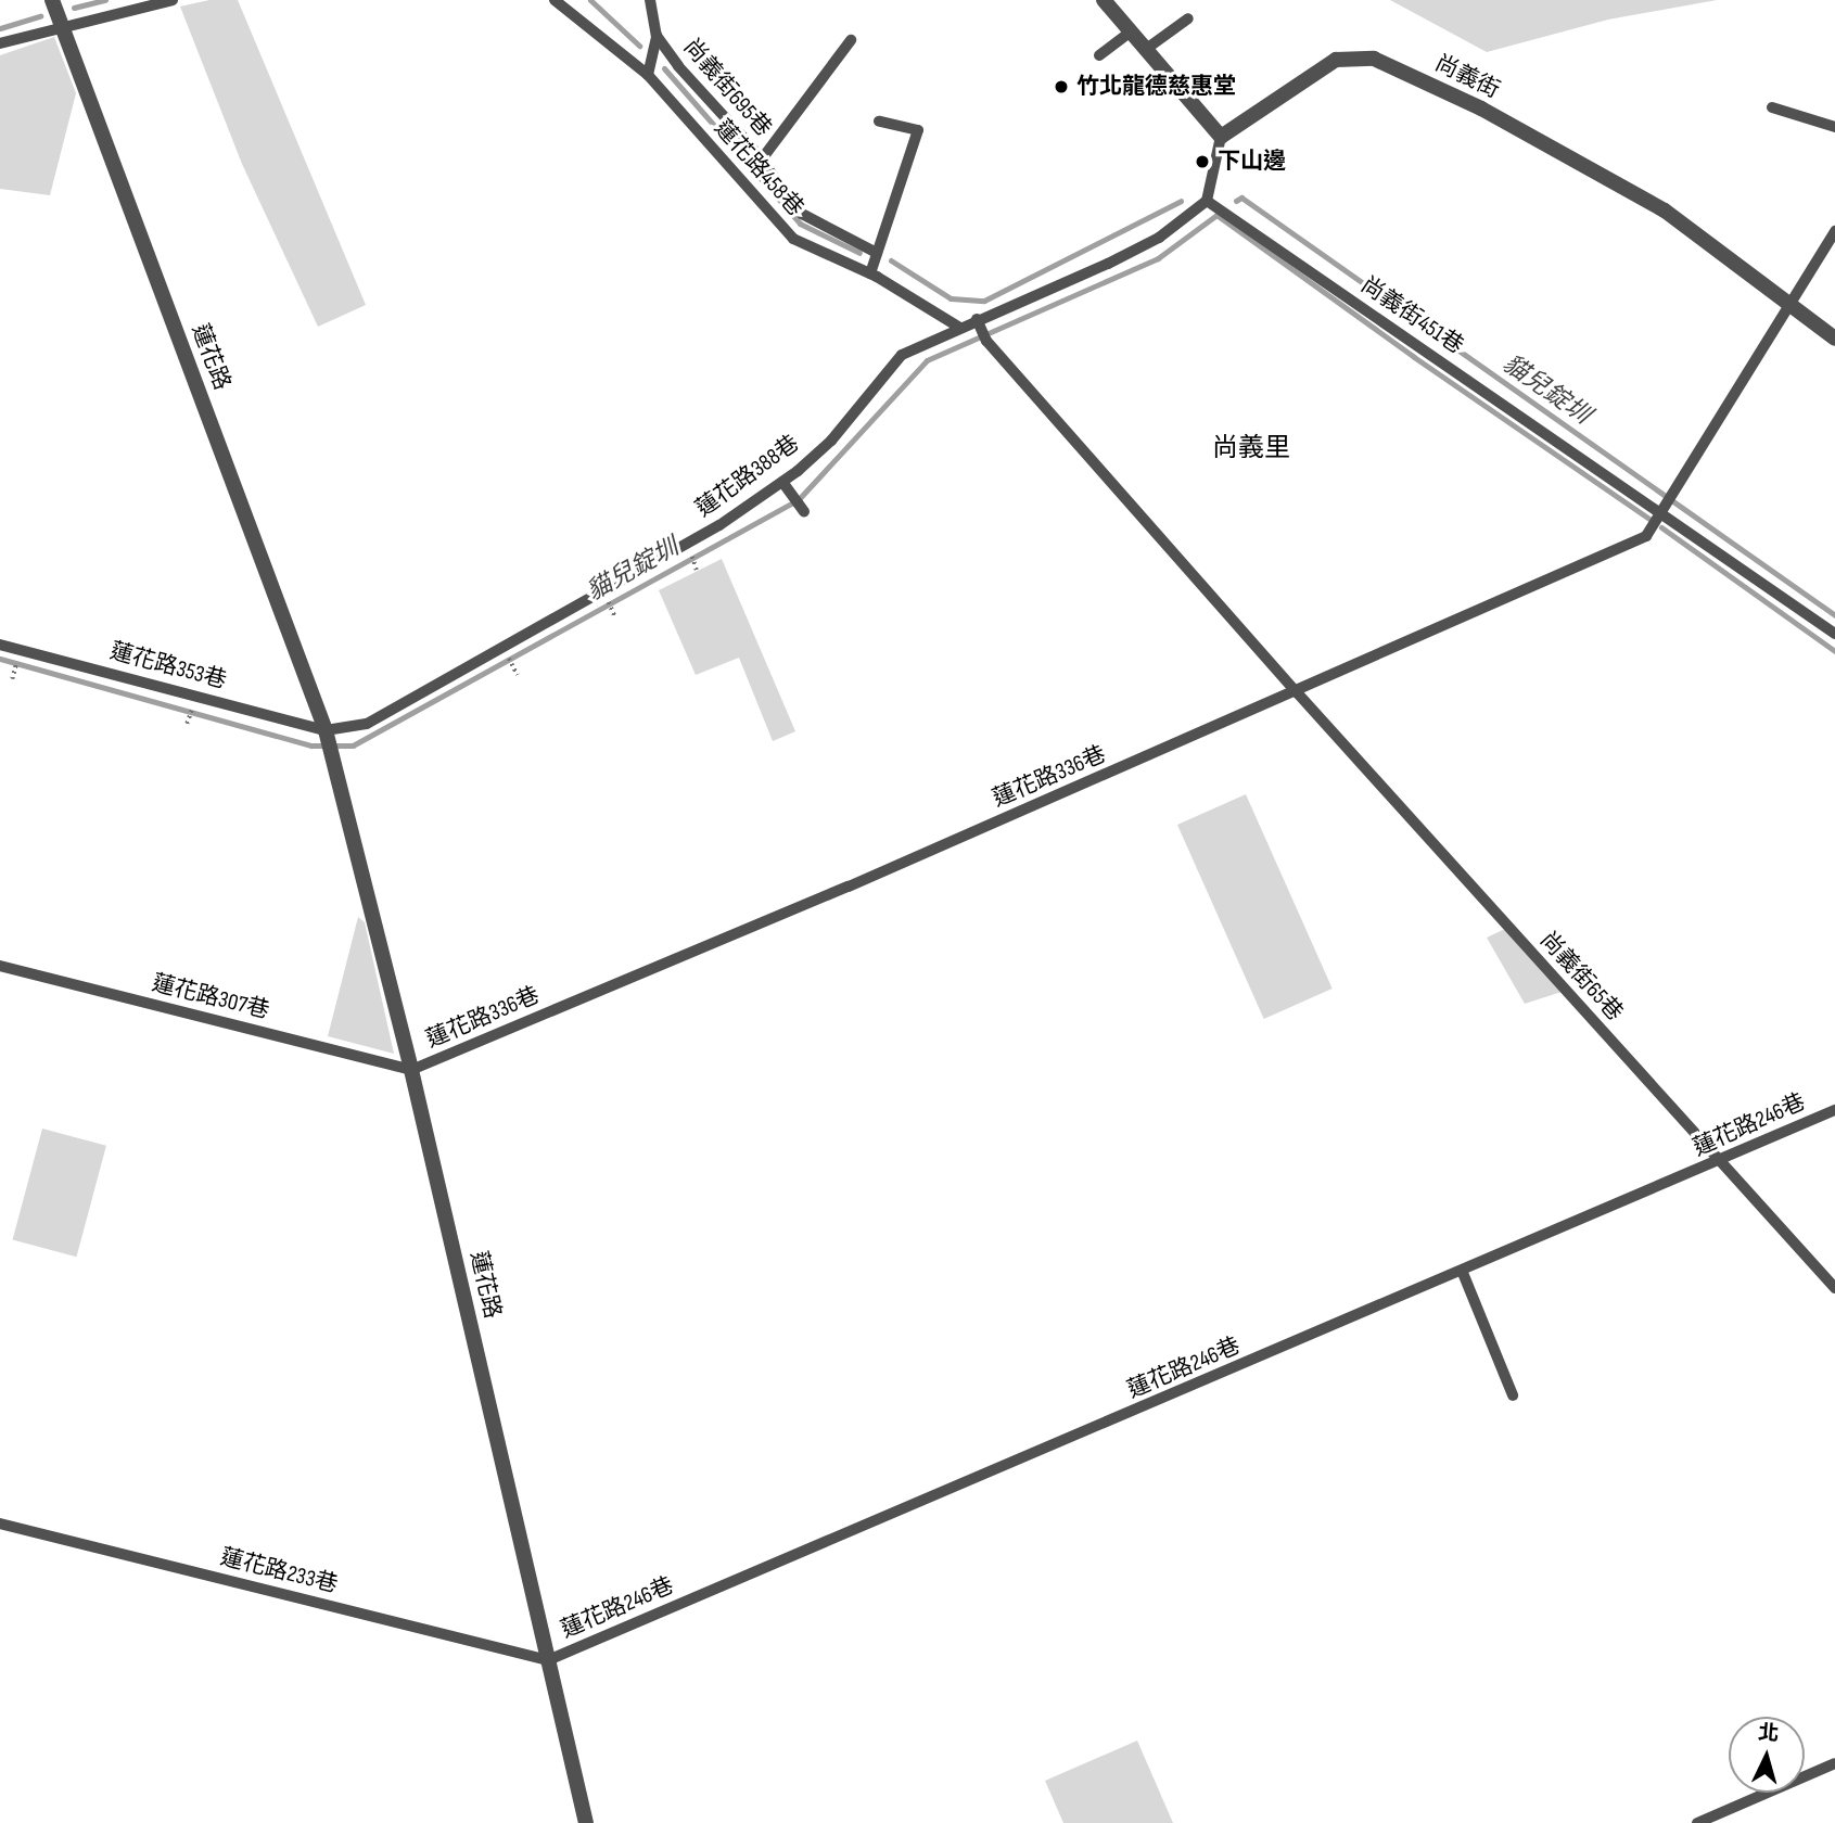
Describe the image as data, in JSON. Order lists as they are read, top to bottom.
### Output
{
  "streets": {
    "street": ["尚義街", "蓮花路"],
    "lane": [
      "尚義街695巷",
      "蓮花路458巷",
      "尚義街451巷",
      "蓮花路388巷",
      "蓮花路353巷",
      "蓮花路336巷",
      "尚義街65巷",
      "蓮花路307巷",
      "蓮花路246巷",
      "蓮花路233巷"
    ]
  },
  "crossings": [
    ["尚義街", "蓮花路336巷"],
    ["蓮花路458巷", "蓮花路388巷"],
    ["尚義街451巷", "蓮花路388巷"],
    ["尚義街451巷", "蓮花路336巷"],
    ["蓮花路", "蓮花路388巷"],
    ["蓮花路", "蓮花路353巷"],
    ["蓮花路", "蓮花路336巷"],
    ["蓮花路", "蓮花路307巷"],
    ["蓮花路", "蓮花路246巷"],
    ["蓮花路", "蓮花路233巷"],
    ["蓮花路388巷", "蓮花路353巷"],
    ["蓮花路388巷", "尚義街65巷"],
    ["蓮花路336巷", "尚義街65巷"],
    ["蓮花路336巷", "蓮花路307巷"],
    ["尚義街65巷", "蓮花路246巷"],
    ["蓮花路246巷", "蓮花路233巷"]
  ],
  "districts": ["尚義里"],
  "water": ["貓兒錠圳"],
  "places": ["竹北龍德慈惠堂", "下山邊"],
  "north": "top"
}
